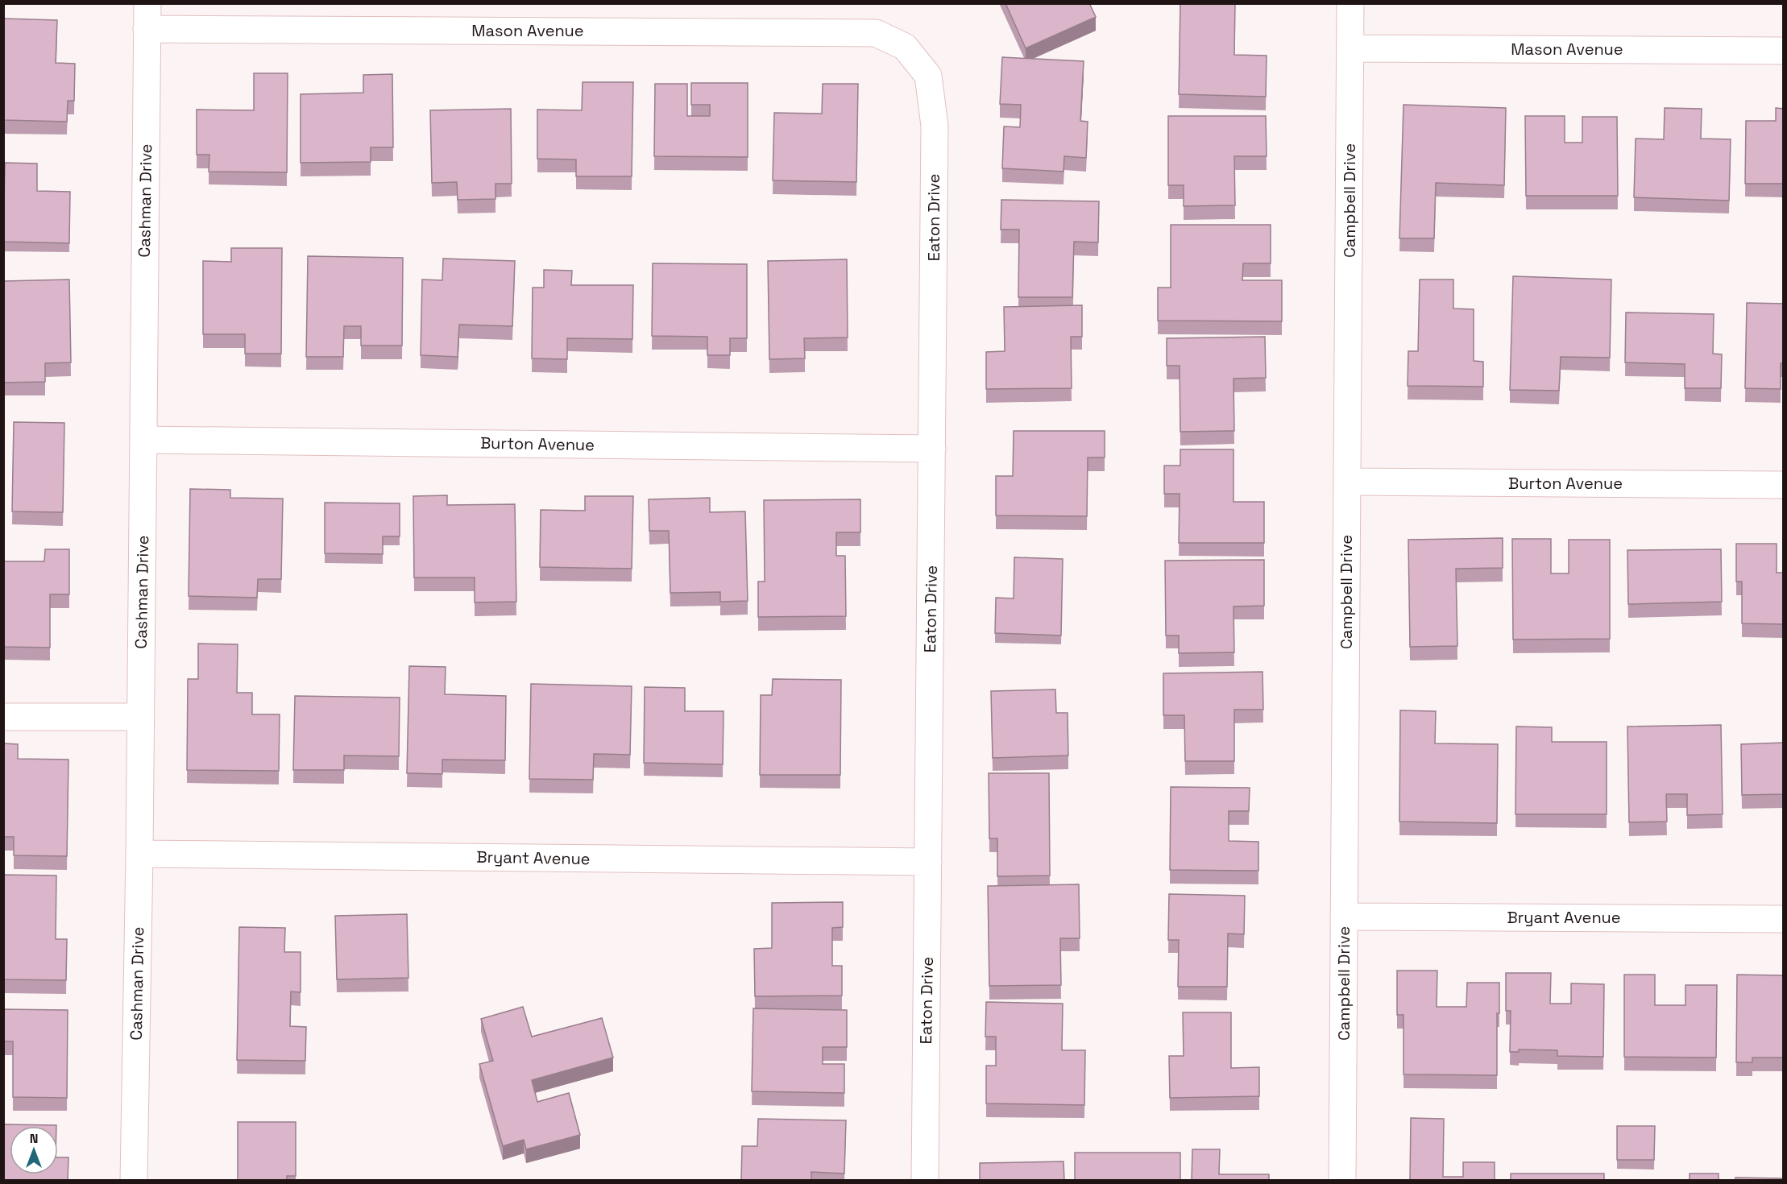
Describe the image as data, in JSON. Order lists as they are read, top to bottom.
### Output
{
  "streets": {
    "street": [
      "Mason Avenue",
      "Cashman Drive",
      "Campbell Drive",
      "Eaton Drive",
      "Burton Avenue",
      "Bryant Avenue"
    ]
  },
  "crossings": [
    ["Mason Avenue", "Cashman Drive"],
    ["Mason Avenue", "Campbell Drive"],
    ["Mason Avenue", "Eaton Drive"],
    ["Cashman Drive", "Burton Avenue"],
    ["Cashman Drive", "Bryant Avenue"],
    ["Campbell Drive", "Burton Avenue"],
    ["Campbell Drive", "Bryant Avenue"],
    ["Eaton Drive", "Burton Avenue"],
    ["Eaton Drive", "Bryant Avenue"]
  ],
  "north": "top"
}
